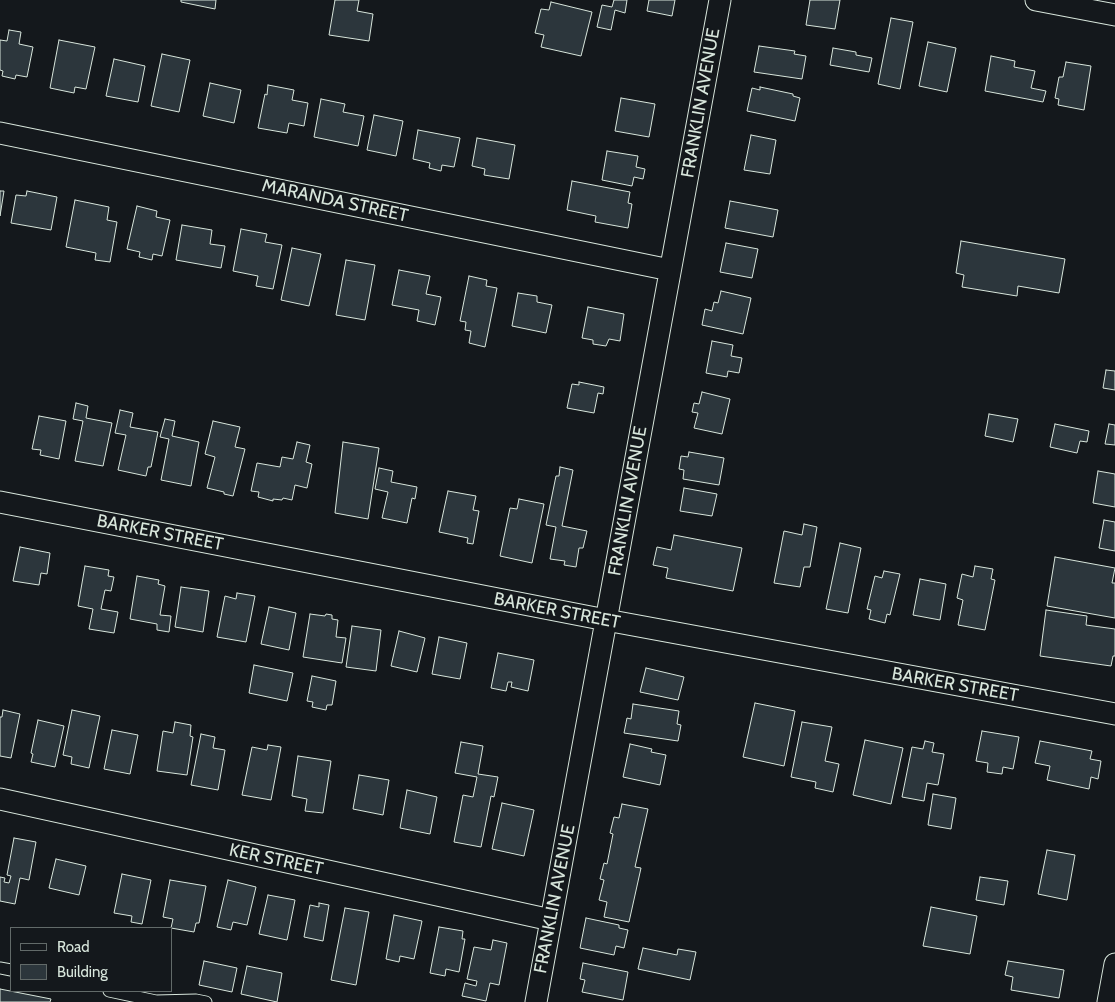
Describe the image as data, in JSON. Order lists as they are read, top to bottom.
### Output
{
  "streets": {
    "street": [
      "FRANKLIN AVENUE",
      "MARANDA STREET",
      "BARKER STREET",
      "KER STREET"
    ]
  },
  "crossings": [
    ["FRANKLIN AVENUE", "MARANDA STREET"],
    ["FRANKLIN AVENUE", "BARKER STREET"],
    ["FRANKLIN AVENUE", "KER STREET"]
  ],
  "legend": ["Road", "Building"]
}
